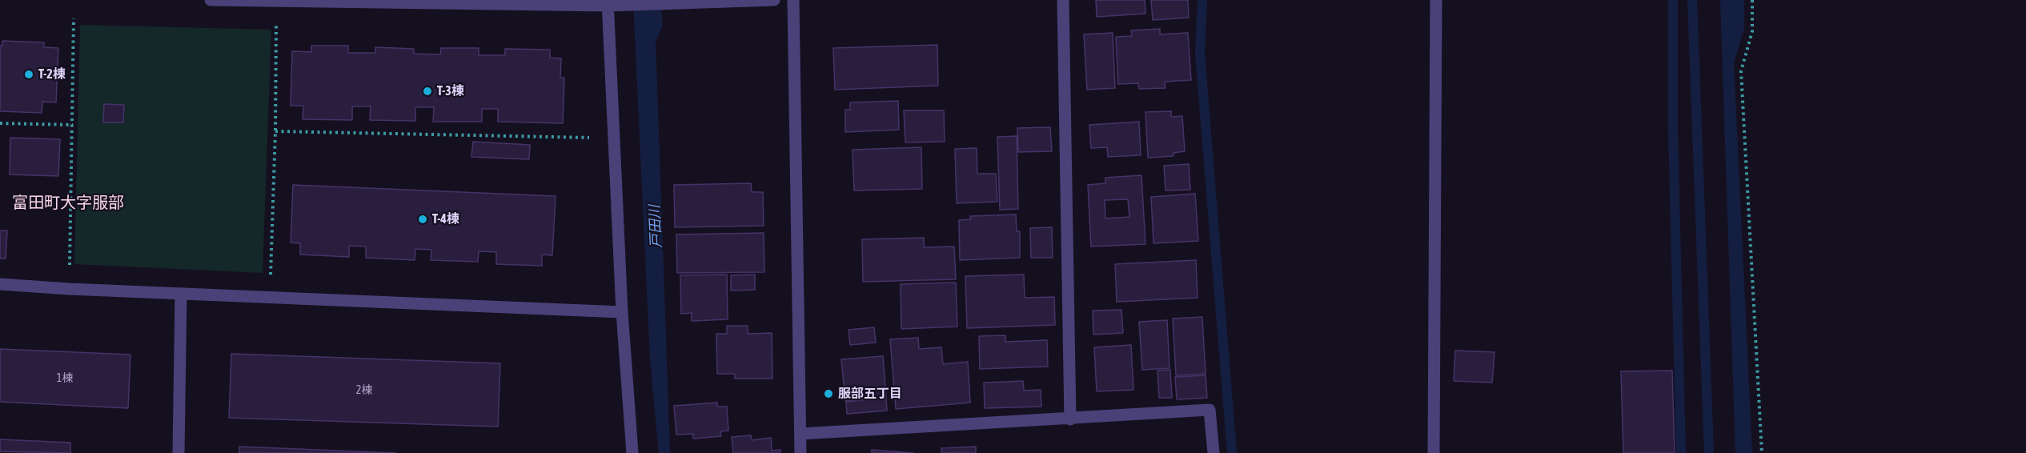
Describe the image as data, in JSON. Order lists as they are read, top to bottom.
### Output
{
  "districts": ["富田町大字服部"],
  "water": ["戸田川"],
  "places": [
    "T-2棟",
    "T-3棟",
    "T-4棟",
    "服部五丁目"
  ],
  "house_numbers": ["1棟", "2棟"]
}
